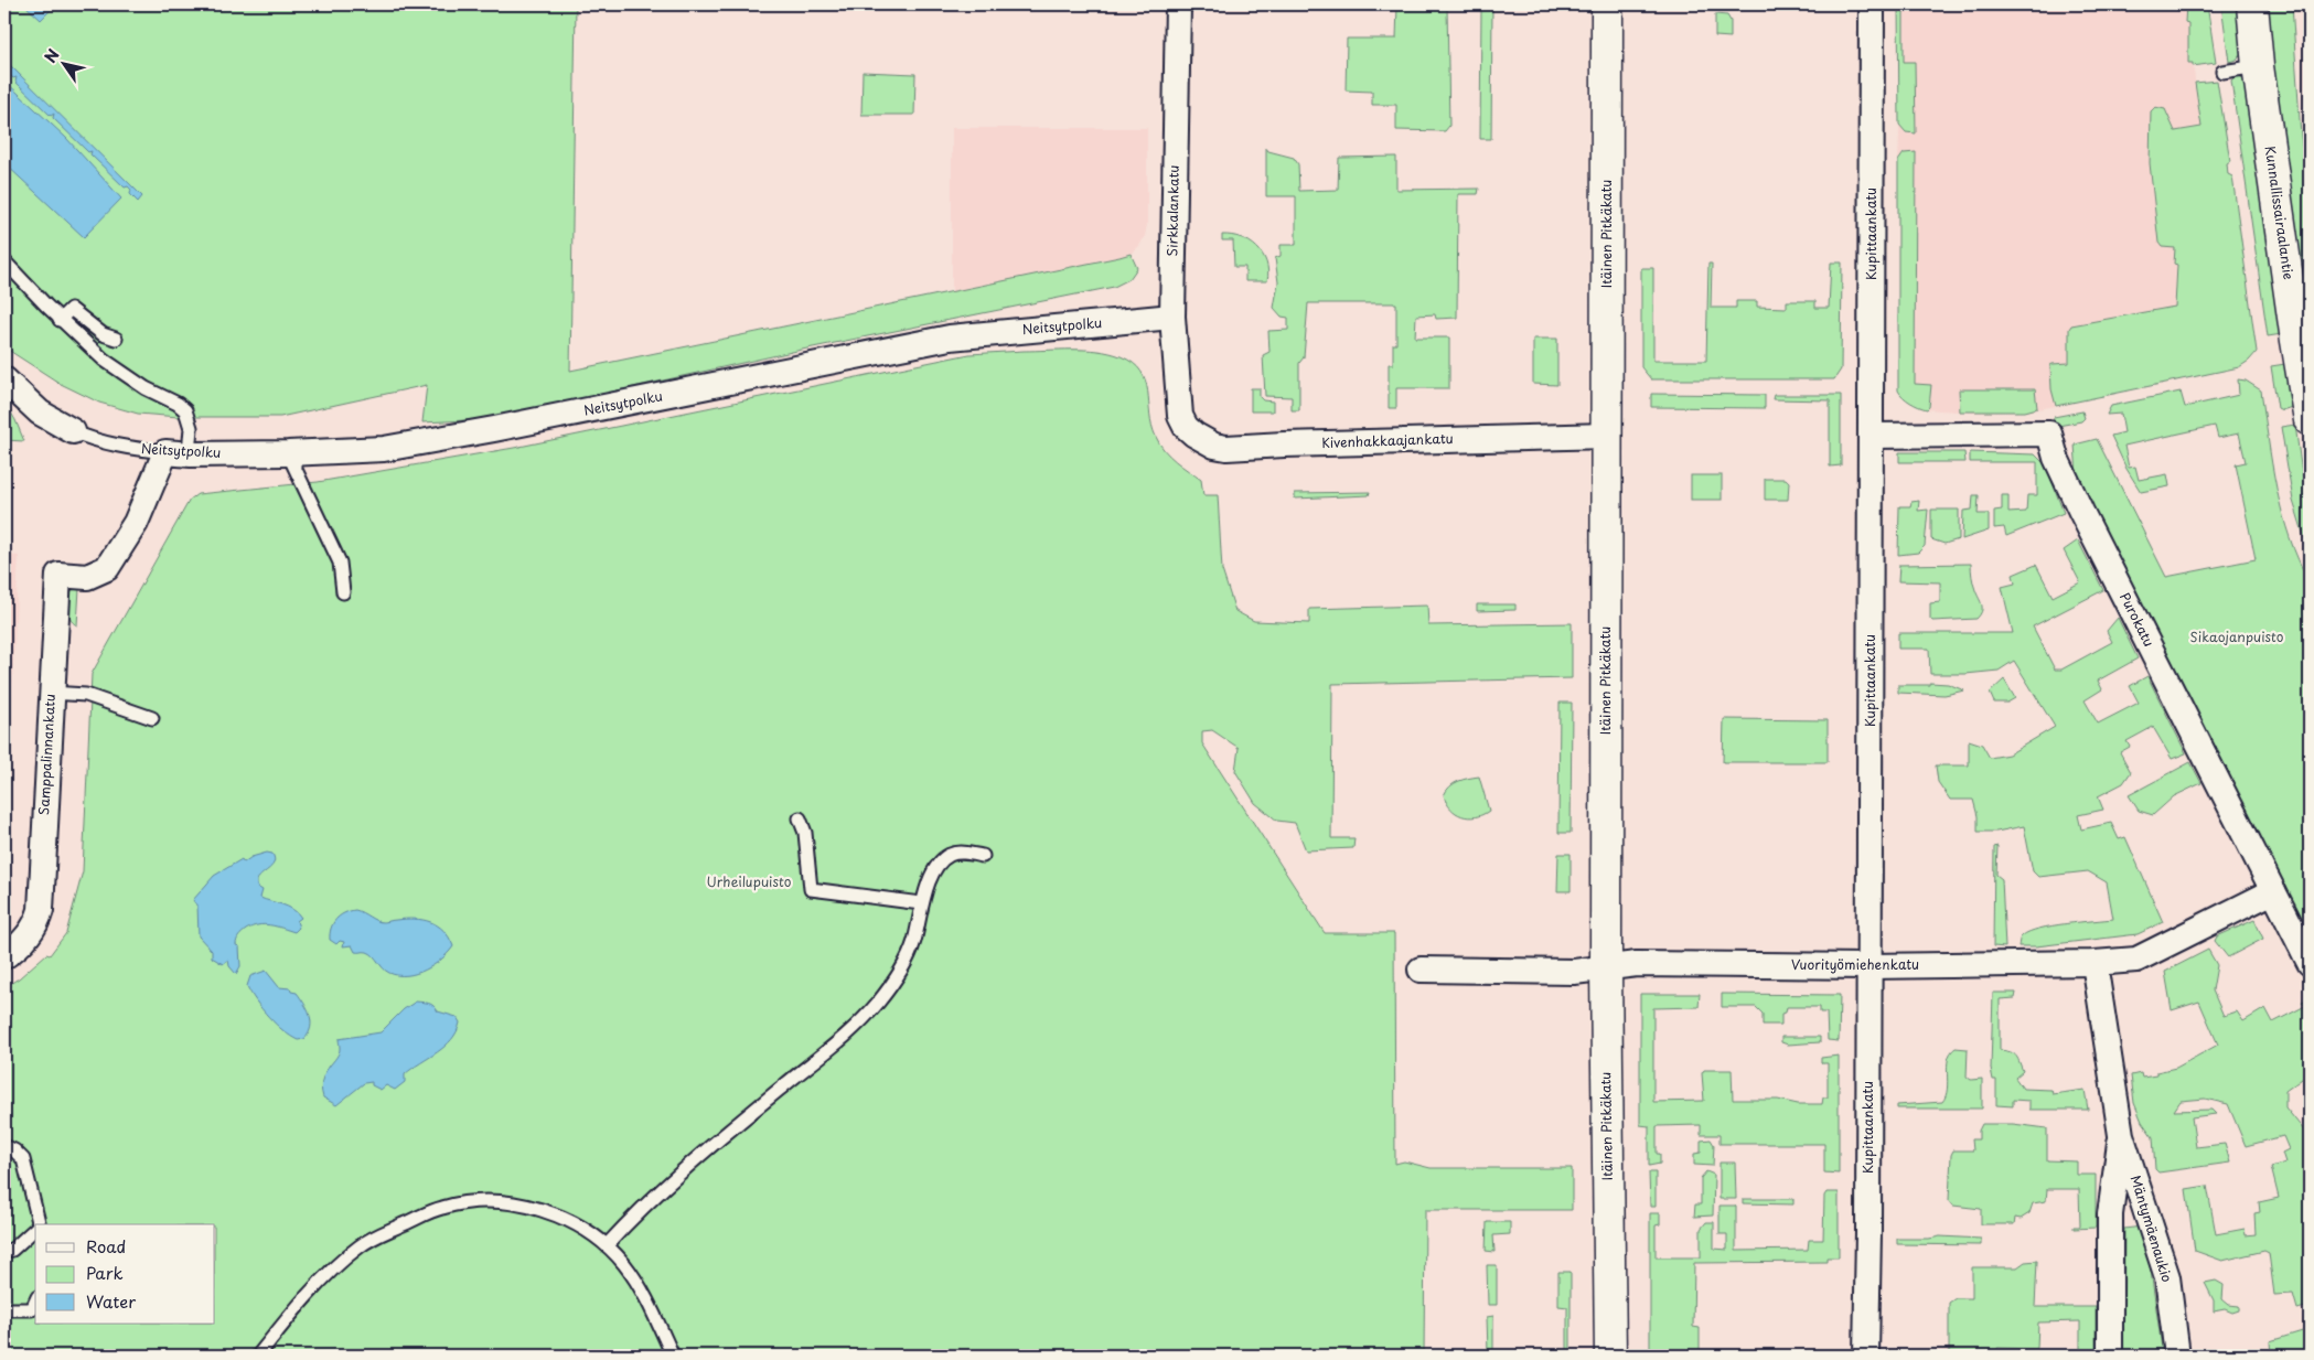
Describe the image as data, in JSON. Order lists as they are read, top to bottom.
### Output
{
  "streets": {
    "main road": ["Kunnallissairaalantie", "Itäinen Pitkäkatu"],
    "street": [
      "Sirkkalankatu",
      "Kupittaankatu",
      "Neitsytpolku",
      "Kivenhakkaajankatu",
      "Purokatu",
      "Samppalinnankatu",
      "Vuorityömiehenkatu",
      "Mäntymäenaukio"
    ]
  },
  "crossings": [
    ["Sirkkalankatu", "Neitsytpolku"],
    ["Sirkkalankatu", "Kivenhakkaajankatu"],
    ["Itäinen Pitkäkatu", "Kivenhakkaajankatu"],
    ["Itäinen Pitkäkatu", "Vuorityömiehenkatu"],
    ["Kupittaankatu", "Purokatu"],
    ["Kupittaankatu", "Vuorityömiehenkatu"],
    ["Neitsytpolku", "Samppalinnankatu"],
    ["Purokatu", "Vuorityömiehenkatu"],
    ["Vuorityömiehenkatu", "Mäntymäenaukio"]
  ],
  "parks": ["Sikaojanpuisto", "Urheilupuisto"],
  "legend": ["Road", "Park", "Water"],
  "north": "top left"
}
